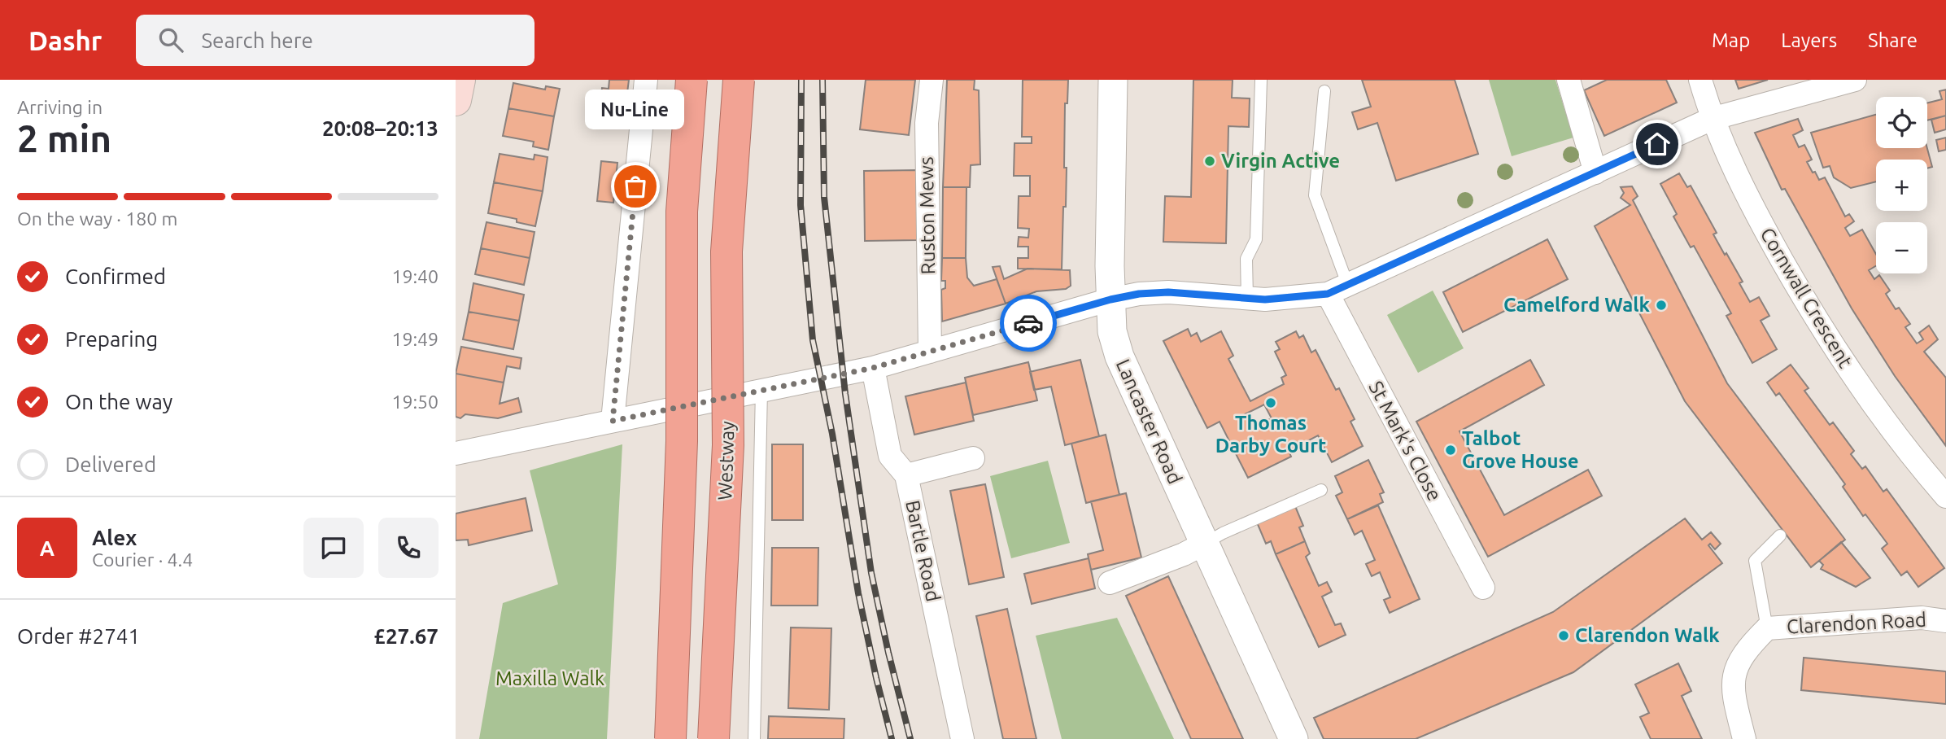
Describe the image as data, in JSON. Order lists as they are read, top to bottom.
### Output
{
  "streets": {
    "highway": ["Westway"],
    "street": [
      "Ruston Mews",
      "Cornwall Crescent",
      "Lancaster Road",
      "St Mark's Close",
      "Bartle Road",
      "Clarendon Road"
    ]
  },
  "parks": ["Maxilla Walk"],
  "places": [
    "Virgin Active",
    "Nu-Line",
    "Camelford Walk",
    "Thomas Darby Court",
    "Talbot Grove House",
    "Clarendon Walk"
  ],
  "page": {
    "header": "Dashr",
    "search": "Search here",
    "nav": ["Map", "Layers", "Share"],
    "heading": ["2 min", "Arriving in", "20:08–20:13"],
    "panel": [
      "Alex",
      "Courier · 4.4",
      "Order #2741",
      "£27.67"
    ],
    "bubble": "Nu-Line",
    "map_buttons": ["+", "−"],
    "bar": "On the way · 180 m",
    "list": [
      ["Confirmed", "19:40"],
      ["Preparing", "19:49"],
      ["On the way", "19:50"],
      "Delivered"
    ],
    "round": "A"
  }
}
